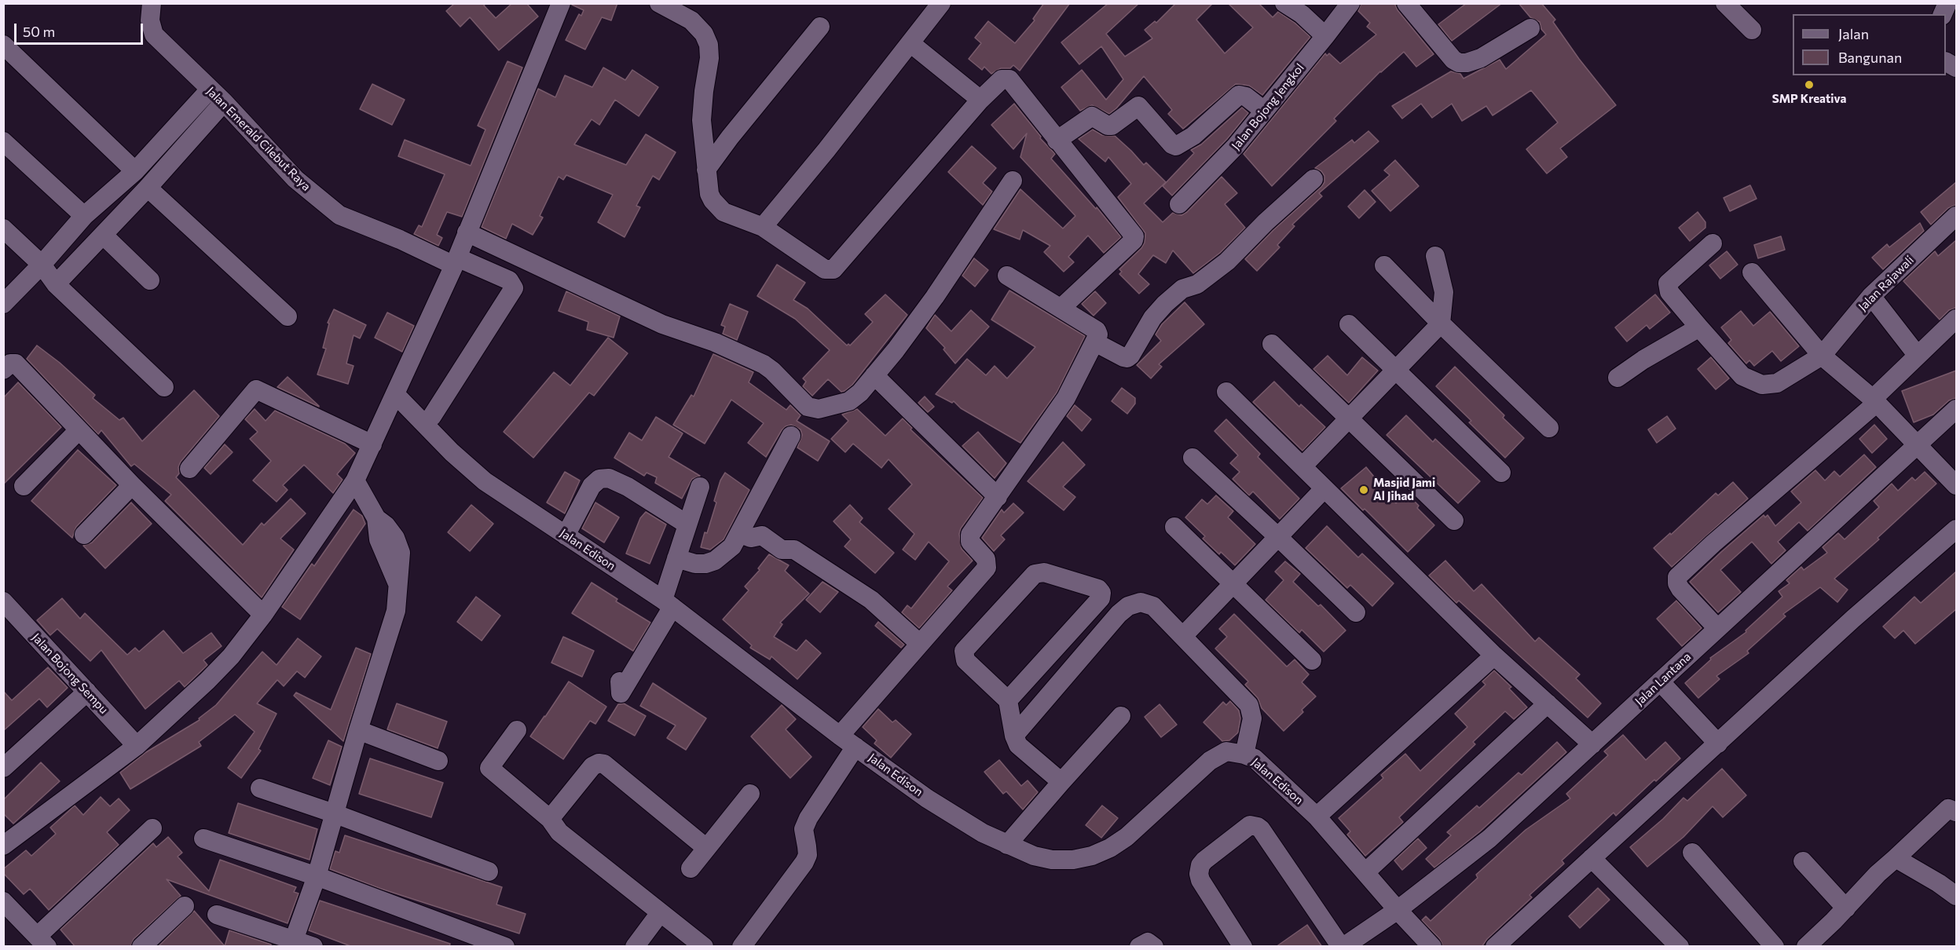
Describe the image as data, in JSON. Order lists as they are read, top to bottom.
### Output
{
  "streets": {
    "street": [
      "Jalan Bojong Jengkol",
      "Jalan Emerald Cilebut Raya",
      "Jalan Rajawali",
      "Jalan Edison",
      "Jalan Bojong Sempu",
      "Jalan Lantana"
    ]
  },
  "crossings": [
    ["Jalan Edison", "Jalan Lantana"]
  ],
  "places": ["SMP Kreativa", "Masjid Jami Al Jihad"],
  "legend": ["Jalan", "Bangunan"],
  "scale_bar": "50 m"
}
